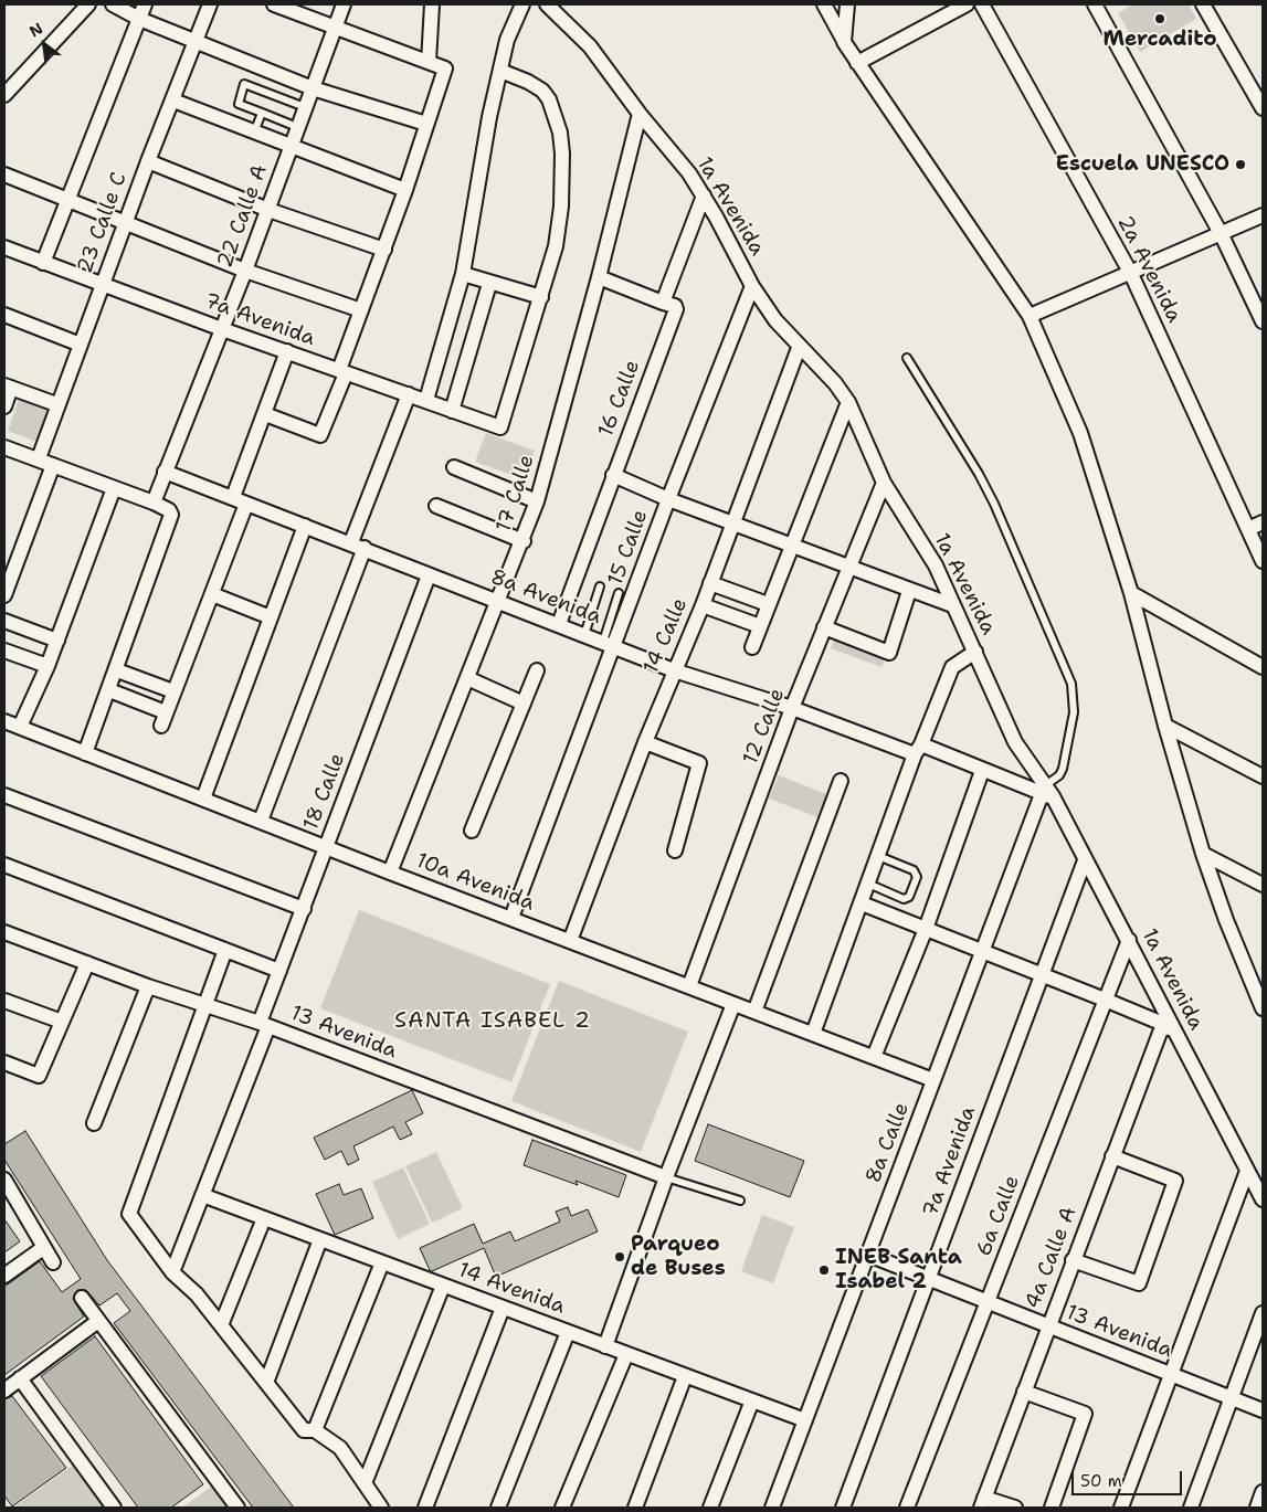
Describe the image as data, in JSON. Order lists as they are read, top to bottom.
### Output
{
  "streets": {
    "street": [
      "1a Avenida",
      "22 Calle A",
      "23 Calle C",
      "2a Avenida",
      "7a Avenida",
      "16 Calle",
      "17 Calle",
      "15 Calle",
      "8a Avenida",
      "14 Calle",
      "12 Calle",
      "18 Calle",
      "10a Avenida",
      "13 Avenida",
      "8a Calle",
      "6a Calle",
      "4a Calle A",
      "14 Avenida"
    ]
  },
  "crossings": [
    ["1a Avenida", "7a Avenida"],
    ["1a Avenida", "17 Calle"],
    ["1a Avenida", "15 Calle"],
    ["1a Avenida", "8a Avenida"],
    ["1a Avenida", "14 Calle"],
    ["1a Avenida", "12 Calle"],
    ["1a Avenida", "8a Calle"],
    ["1a Avenida", "6a Calle"],
    ["22 Calle A", "7a Avenida"],
    ["22 Calle A", "8a Avenida"],
    ["23 Calle C", "7a Avenida"],
    ["7a Avenida", "13 Avenida"],
    ["16 Calle", "8a Avenida"],
    ["17 Calle", "8a Avenida"],
    ["17 Calle", "10a Avenida"],
    ["15 Calle", "8a Avenida"],
    ["15 Calle", "10a Avenida"],
    ["8a Avenida", "14 Calle"],
    ["8a Avenida", "12 Calle"],
    ["8a Avenida", "18 Calle"],
    ["8a Avenida", "8a Calle"],
    ["14 Calle", "10a Avenida"],
    ["12 Calle", "10a Avenida"],
    ["18 Calle", "10a Avenida"],
    ["18 Calle", "13 Avenida"],
    ["18 Calle", "14 Avenida"],
    ["10a Avenida", "8a Calle"],
    ["13 Avenida", "8a Calle"],
    ["13 Avenida", "6a Calle"],
    ["13 Avenida", "4a Calle A"],
    ["8a Calle", "14 Avenida"]
  ],
  "districts": ["SANTA ISABEL 2"],
  "places": [
    "Mercadito",
    "Escuela UNESCO",
    "Parqueo de Buses",
    "INEB Santa Isabel 2"
  ],
  "scale_bar": "50 m",
  "north": "top left"
}
